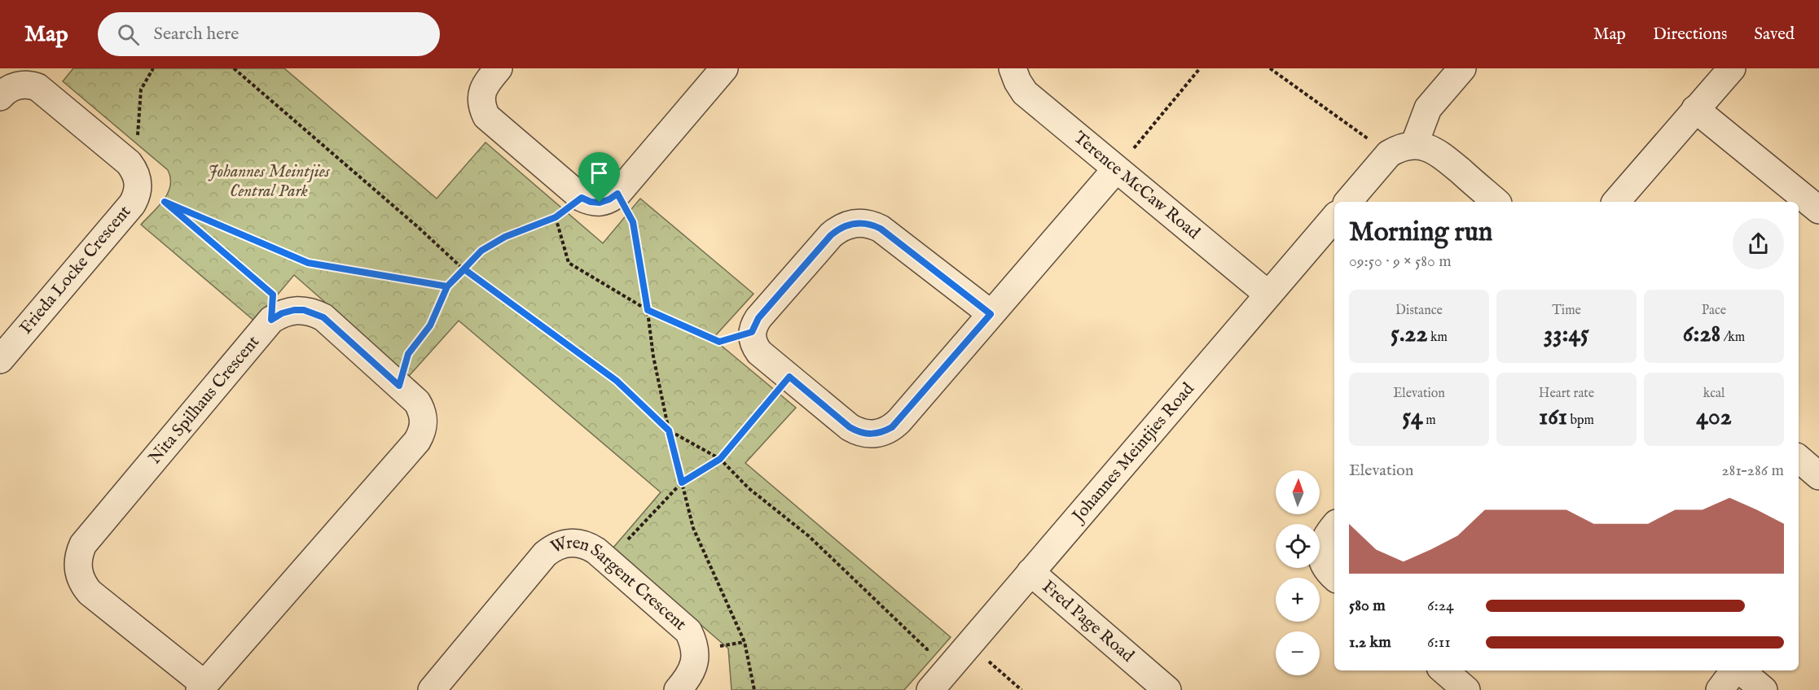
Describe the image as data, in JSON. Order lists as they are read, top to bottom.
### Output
{
  "streets": {
    "street": [
      "Terence McCaw Road",
      "Frieda Locke Crescent",
      "Nita Spilhaus Crescent",
      "Johannes Meintjies Road",
      "Wren Sargent Crescent",
      "Fred Page Road"
    ]
  },
  "crossings": [
    ["Terence McCaw Road", "Johannes Meintjies Road"],
    ["Johannes Meintjies Road", "Fred Page Road"]
  ],
  "parks": ["Johannes Meintjies Central Park"],
  "north": "top",
  "page": {
    "header": "Map",
    "search": "Search here",
    "nav": ["Map", "Directions", "Saved"],
    "heading": ["Morning run", "09:50 · 9 × 580 m"],
    "stats": [
      ["Distance", "5.22 km"],
      ["Time", "33:45"],
      ["Pace", "6:28 /km"],
      ["Elevation", "54 m"],
      ["Heart rate", "161 bpm"],
      ["kcal", "402"]
    ],
    "chart": ["Elevation", "281–286 m"],
    "map_buttons": ["+", "−"],
    "list": [
      {
        "name": "580 m",
        "note": "6:24"
      },
      {
        "name": "1.2 km",
        "note": "6:11"
      }
    ]
  }
}
